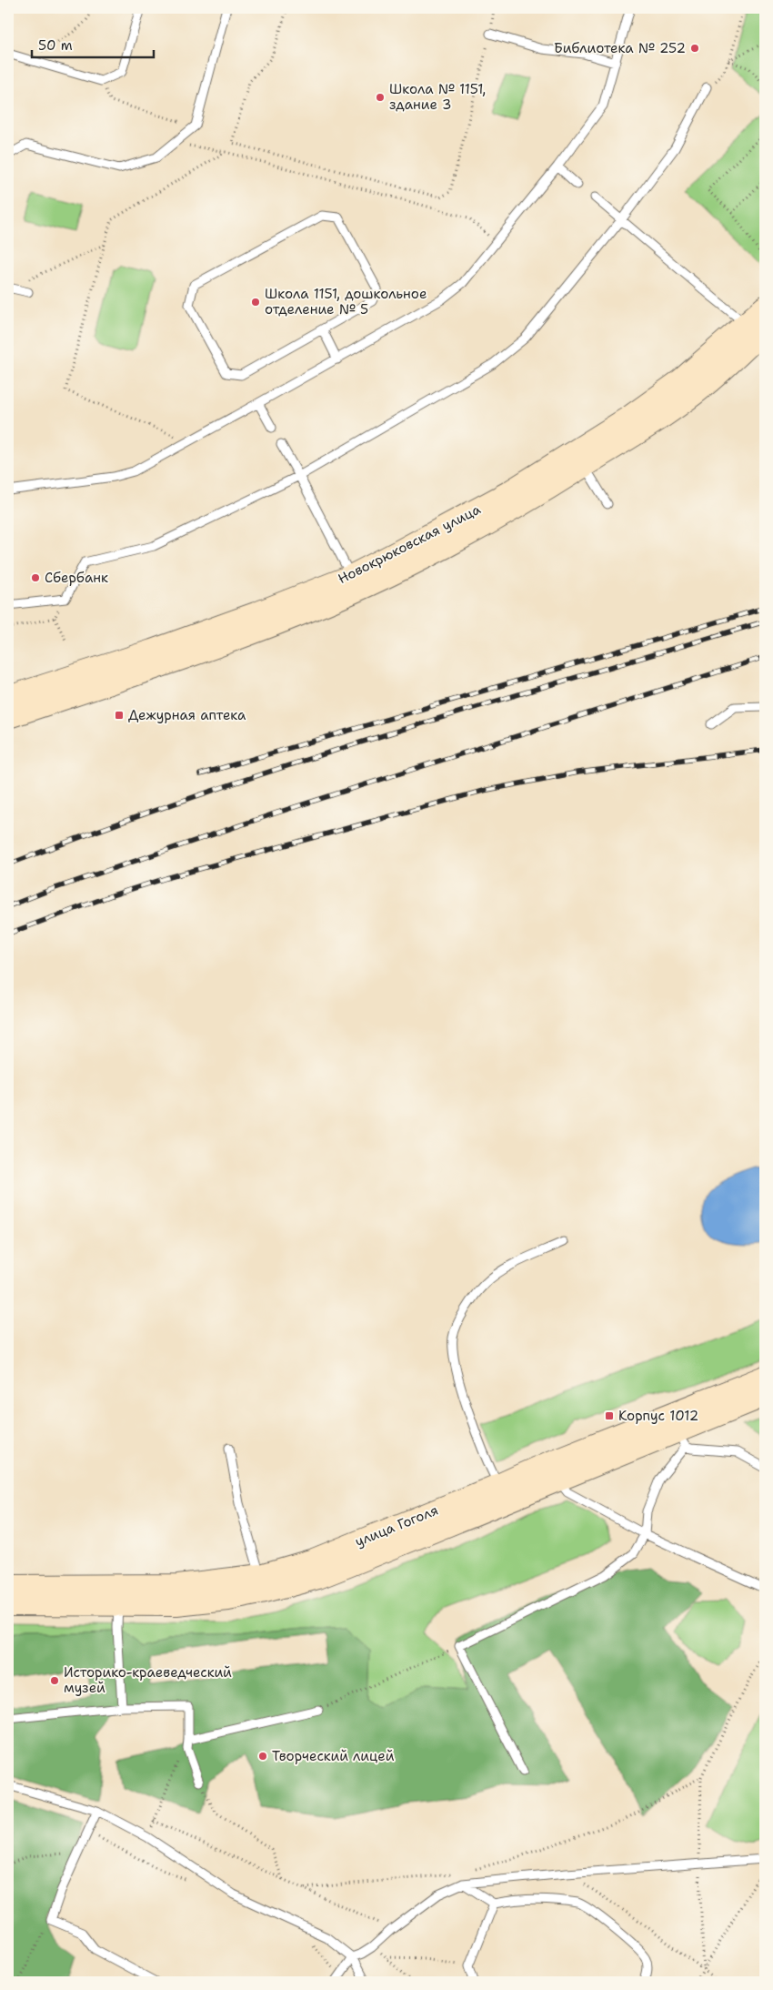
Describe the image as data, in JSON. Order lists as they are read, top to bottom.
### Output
{
  "streets": {
    "main road": ["Новокрюковская улица", "улица Гоголя"]
  },
  "places": {
    "other": [
      "Библиотека № 252",
      "Школа № 1151, здание 3",
      "Школа 1151, дошкольное отделение № 5",
      "Сбербанк",
      "Историко-краеведческий музей",
      "Творческий лицей"
    ],
    "transit": ["Дежурная аптека", "Корпус 1012"]
  },
  "scale_bar": "50 m"
}
